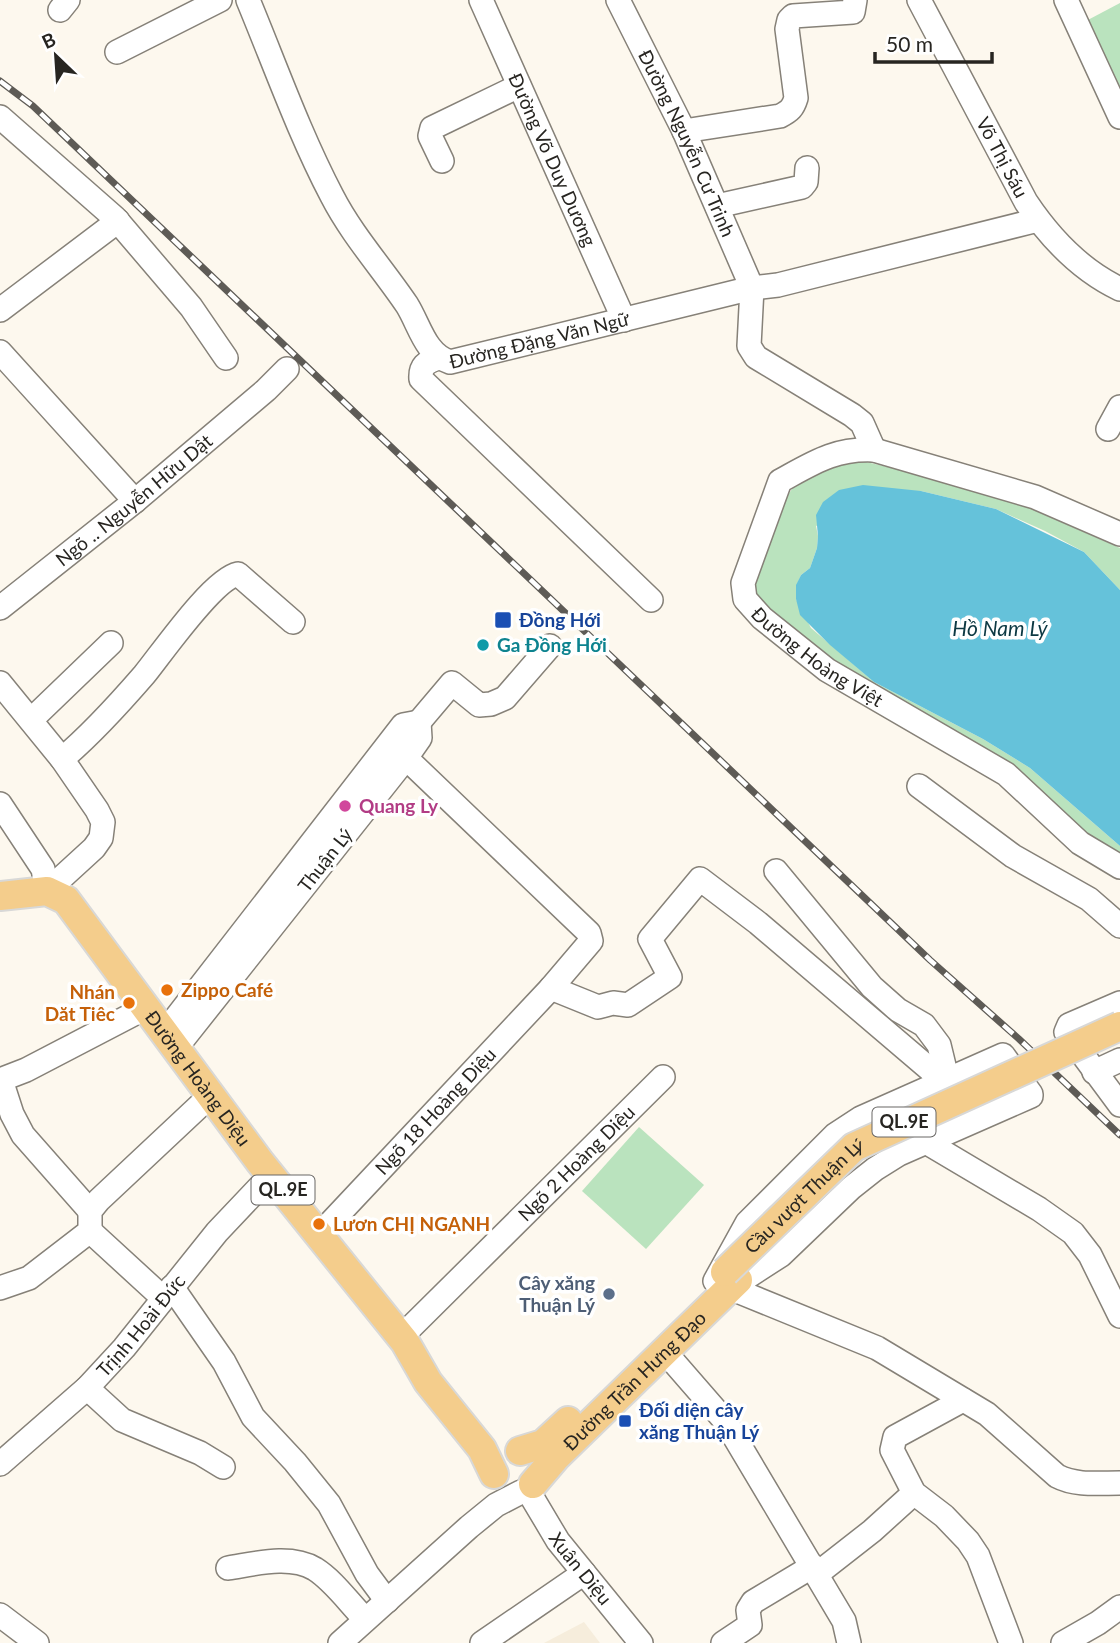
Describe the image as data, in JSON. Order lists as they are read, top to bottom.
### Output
{
  "streets": {
    "main road": [
      "Đường Hoàng Diệu",
      "QL.9E",
      "Cầu vượt Thuận Lý",
      "Đường Trần Hưng Đạo"
    ],
    "street": [
      "Đường Nguyễn Cư Trinh",
      "Võ Thị Sáu",
      "Đường Võ Duy Dương",
      "Đường Đặng Văn Ngữ",
      "Ngõ .. Nguyễn Hữu Dật",
      "Đường Hoàng Việt",
      "Thuận Lý",
      "Ngõ 18 Hoàng Diệu",
      "Ngõ 2 Hoàng Diệu",
      "Trịnh Hoài Đức",
      "Xuân Diệu"
    ]
  },
  "crossings": [
    ["Đường Nguyễn Cư Trinh", "Đường Đặng Văn Ngữ"],
    ["Võ Thị Sáu", "Đường Đặng Văn Ngữ"],
    ["Đường Võ Duy Dương", "Đường Đặng Văn Ngữ"],
    ["Thuận Lý", "Đường Hoàng Diệu"],
    ["Thuận Lý", "Ngõ 18 Hoàng Diệu"],
    ["Đường Hoàng Diệu", "Ngõ 18 Hoàng Diệu"],
    ["Đường Hoàng Diệu", "QL.9E"],
    ["Đường Hoàng Diệu", "Ngõ 2 Hoàng Diệu"],
    ["Đường Hoàng Diệu", "Trịnh Hoài Đức"],
    ["Đường Hoàng Diệu", "Đường Trần Hưng Đạo"],
    ["Đường Hoàng Diệu", "Xuân Diệu"],
    ["QL.9E", "Cầu vượt Thuận Lý"],
    ["QL.9E", "Đường Trần Hưng Đạo"],
    ["Cầu vượt Thuận Lý", "Đường Trần Hưng Đạo"],
    ["Đường Trần Hưng Đạo", "Xuân Diệu"]
  ],
  "water": ["Hồ Nam Lý"],
  "places": {
    "transit": ["Đồng Hới", "Đối diện cây xăng Thuận Lý"],
    "other": [
      "Ga Đồng Hới",
      "Quang Ly",
      "Zippo Café",
      "Nhán Dăt Tiêc",
      "Lươn CHỊ NGẠNH",
      "Cây xăng Thuận Lý"
    ]
  },
  "scale_bar": "50 m",
  "north": "top left"
}
